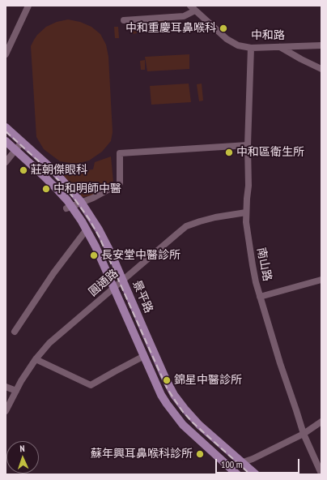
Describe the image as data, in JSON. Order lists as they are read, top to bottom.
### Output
{
  "streets": {
    "main road": ["景平路"],
    "street": ["中和路", "南山路", "圓通路"]
  },
  "crossings": [
    ["中和路", "南山路"],
    ["南山路", "圓通路"],
    ["圓通路", "景平路"]
  ],
  "places": [
    "中和重慶耳鼻喉科",
    "中和區衛生所",
    "莊朝傑眼科",
    "中和明師中醫",
    "長安堂中醫診所",
    "錦星中醫診所",
    "蘇年興耳鼻喉科診所"
  ],
  "scale_bar": "100 m",
  "north": "top"
}
